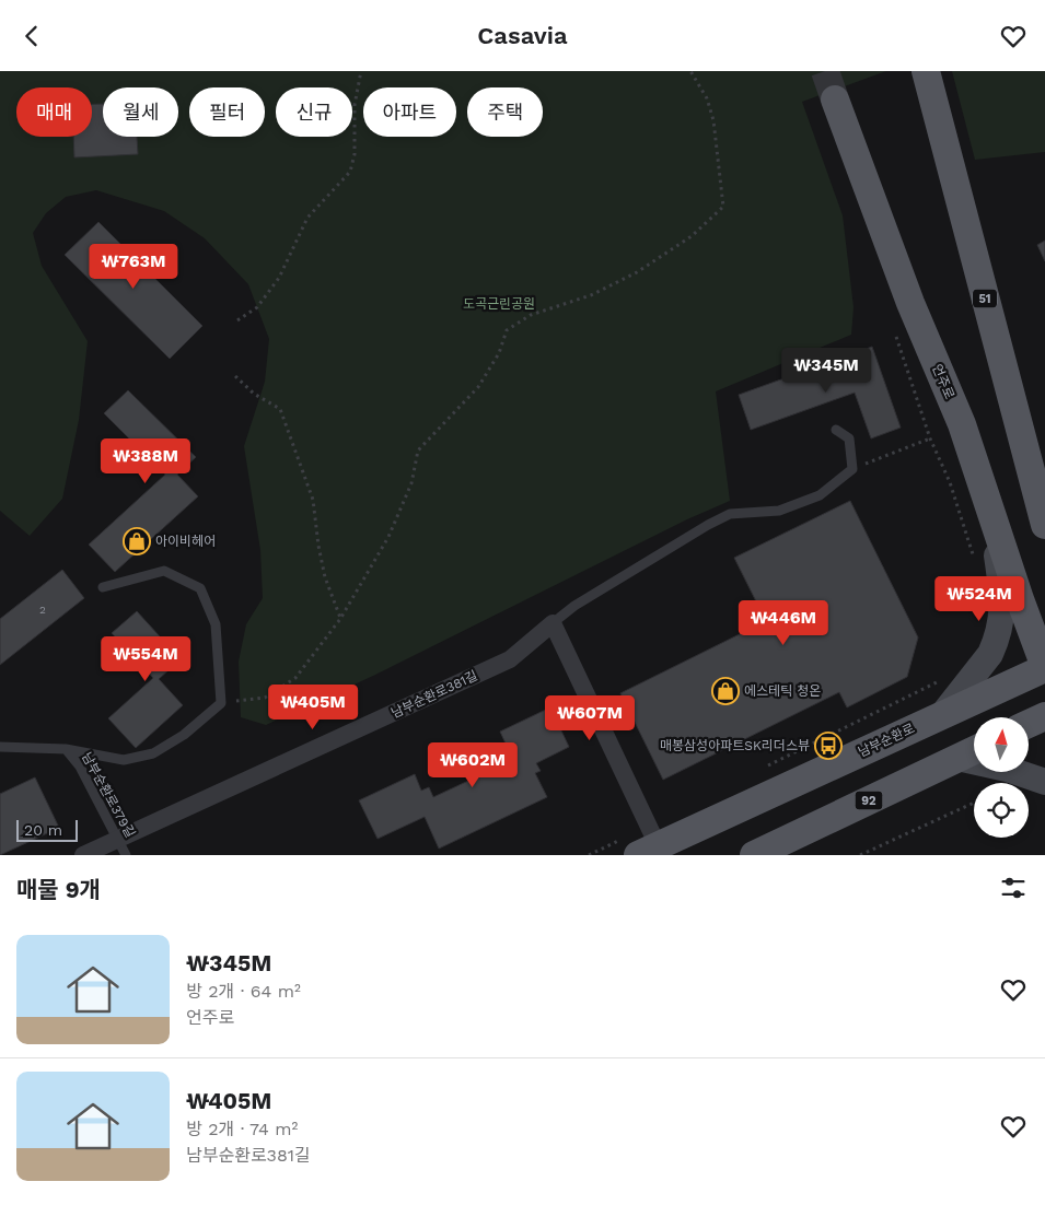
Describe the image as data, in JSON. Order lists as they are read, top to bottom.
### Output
{
  "streets": {
    "main road": [
      "51",
      "언주로",
      "남부순환로",
      "92"
    ],
    "street": ["남부순환로381길"],
    "lane": ["남부순환로379길"]
  },
  "crossings": [
    ["언주로", "남부순환로"],
    ["남부순환로381길", "남부순환로379길"]
  ],
  "parks": ["도곡근린공원"],
  "places": {
    "shop": ["아이비헤어", "에스테틱 청온"],
    "bus stop": ["매봉삼성아파트SK리더스뷰"]
  },
  "house_numbers": ["2"],
  "scale_bar": "20 m",
  "north": "top",
  "page": {
    "header": "Casavia",
    "chip": [
      "매매",
      "월세",
      "필터",
      "신규",
      "아파트",
      "주택"
    ],
    "price": [
      "₩763M",
      "₩345M",
      "₩388M",
      "₩524M",
      "₩446M",
      "₩554M",
      "₩405M",
      "₩607M",
      "₩602M"
    ],
    "scale": "20 m",
    "heading": "매물 9개",
    "list": [
      {
        "name": "₩345M",
        "note": "방 2개 · 64 m² · 언주로"
      },
      {
        "name": "₩405M",
        "note": "방 2개 · 74 m² · 남부순환로381길"
      }
    ]
  }
}
